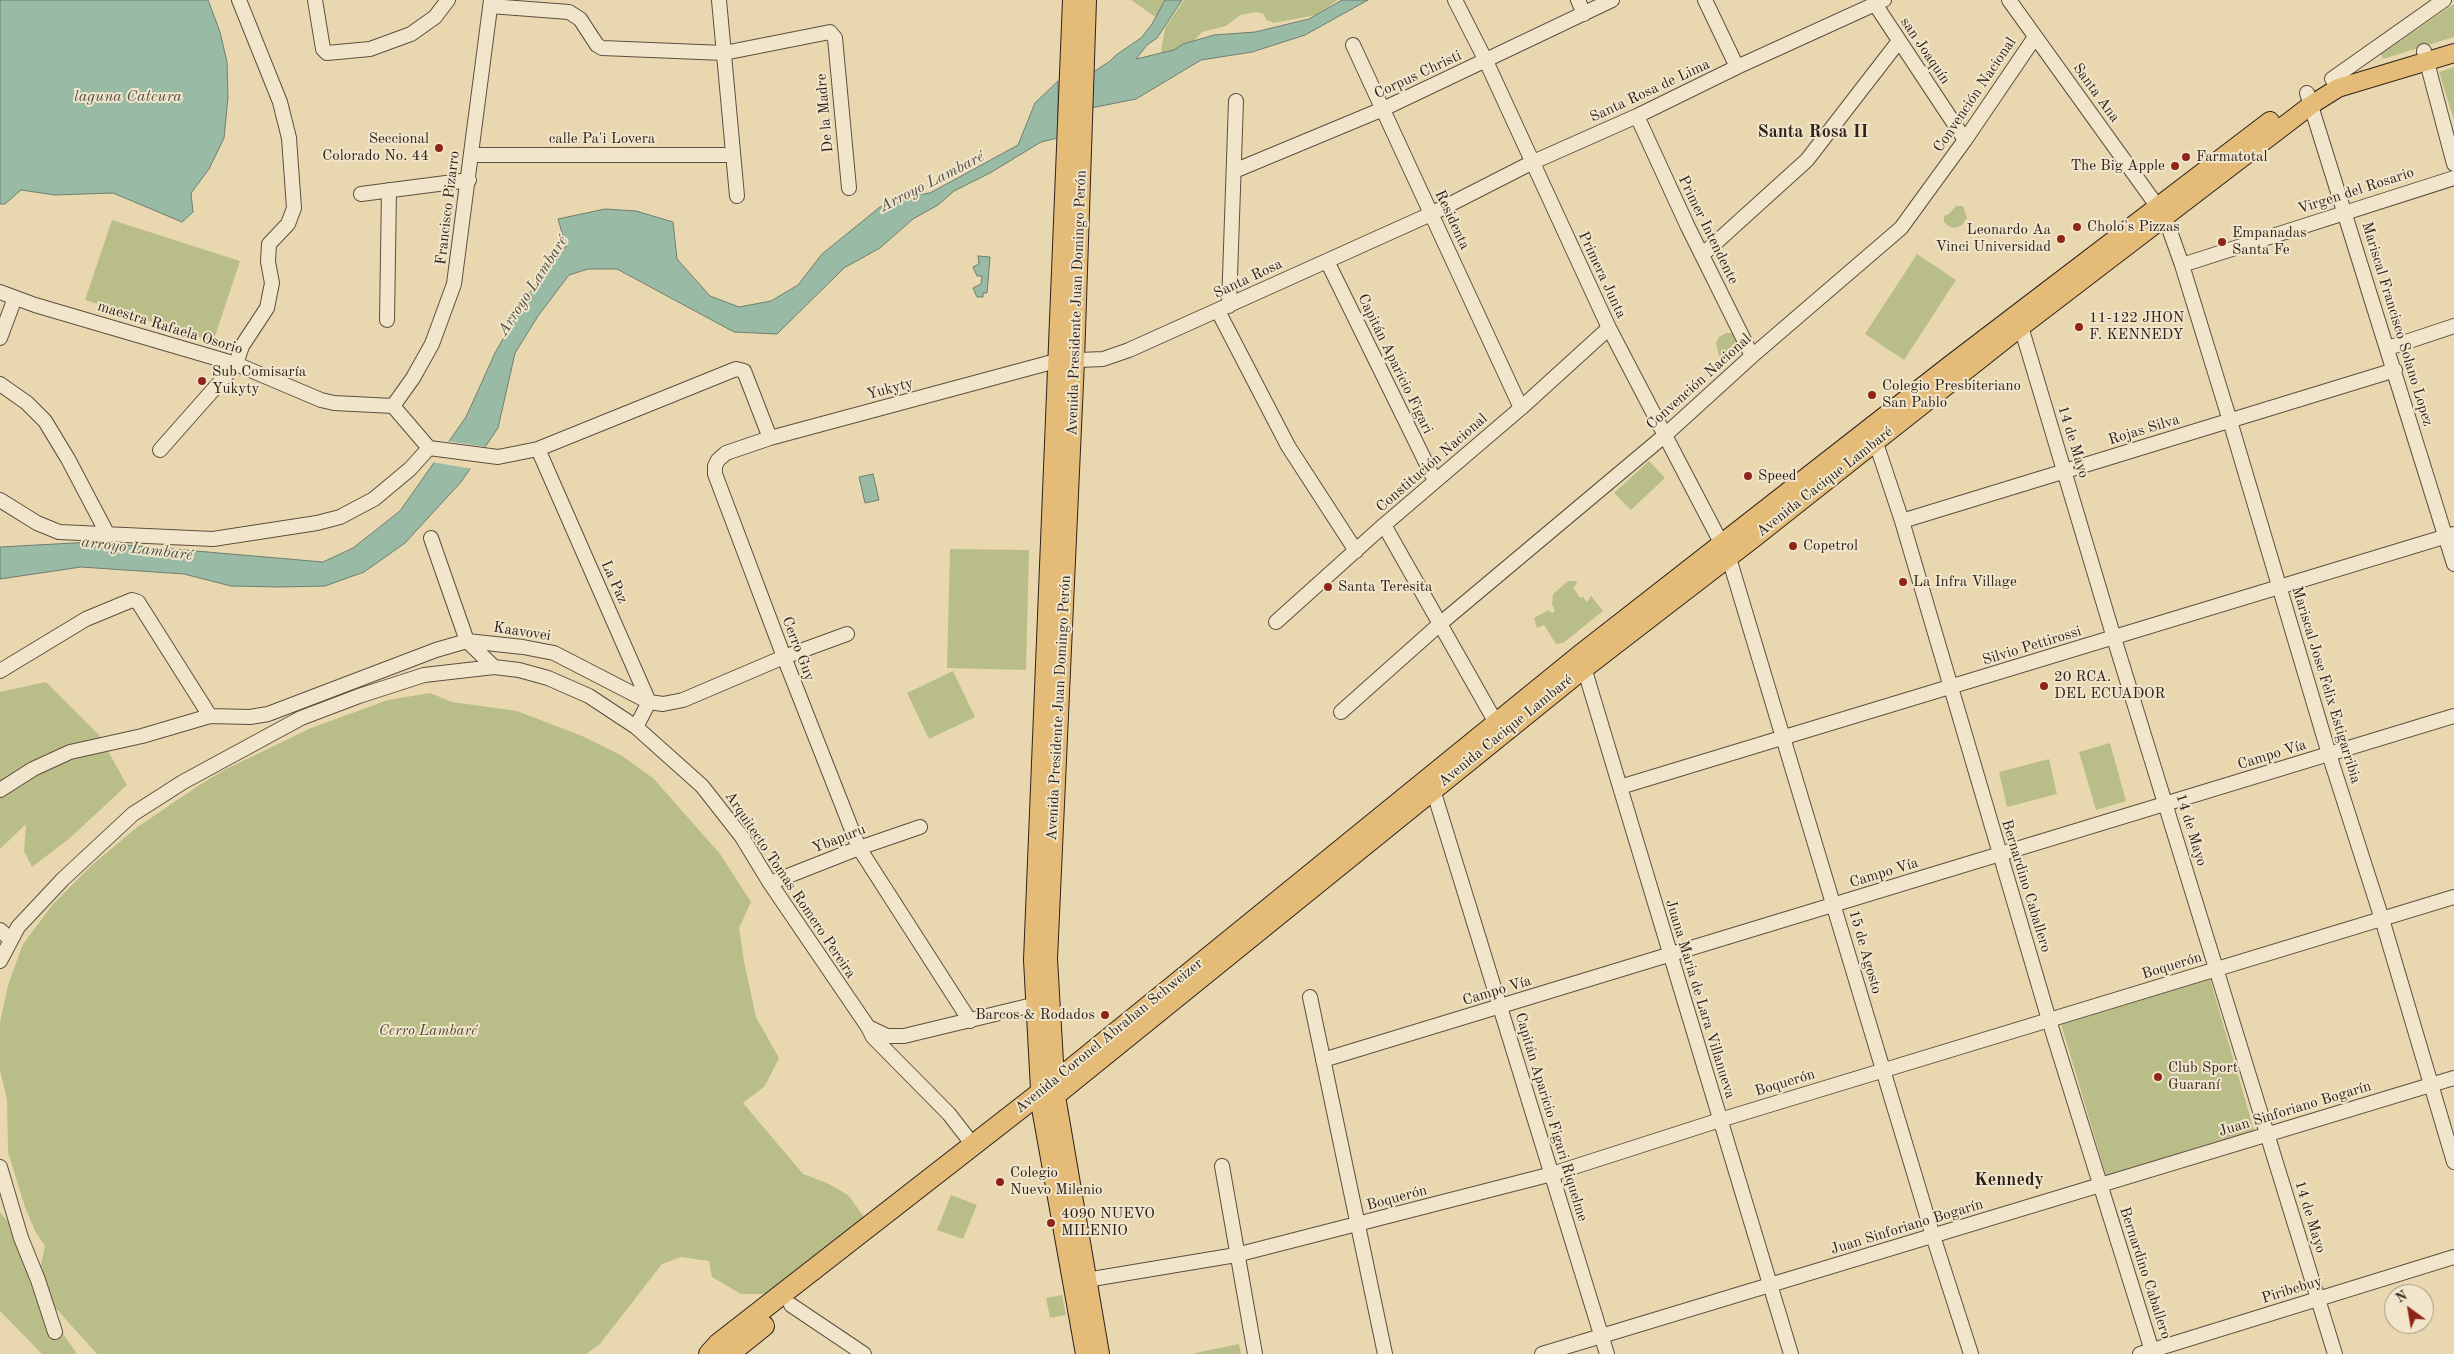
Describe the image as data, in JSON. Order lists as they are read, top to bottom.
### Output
{
  "streets": {
    "highway": ["Avenida Coronel Abrahan Schweizer"],
    "main road": ["Avenida Presidente Juan Domingo Perón", "Avenida Cacique Lambaré"],
    "street": [
      "san Joaquín",
      "Corpus Christi",
      "Santa Rosa de Lima",
      "Santa Ana",
      "Convención Nacional",
      "De la Madre",
      "calle Pa'i Lovera",
      "Virgen del Rosario",
      "Francisco Pizarro",
      "Residenta",
      "Primer Intendente",
      "Primera Junta",
      "Santa Rosa",
      "Mariscal Francisco Solano Lopez",
      "maestra Rafaela Osorio",
      "Capitán Aparicio Figari",
      "Yukyty",
      "Rojas Silva",
      "14 de Mayo",
      "Constitución Nacional",
      "La Paz",
      "Kaavovei",
      "Silvio Pettirossi",
      "Cerro Guy",
      "Mariscal Jose Felix Estigarribia",
      "Campo Vía",
      "Ybapuru",
      "Arquitecto Tomas Romero Pereira",
      "Bernardino Caballero",
      "15 de Agosto",
      "Boquerón",
      "Juana Maria de Lara Villanueva",
      "Juan Sinforiano Bogarín",
      "Capitán Aparicio Figari Riquelme",
      "Piribebuy"
    ]
  },
  "crossings": [
    ["san Joaquín", "Santa Rosa de Lima"],
    ["san Joaquín", "Convención Nacional"],
    ["Corpus Christi", "Residenta"],
    ["Corpus Christi", "Primera Junta"],
    ["Santa Rosa de Lima", "Residenta"],
    ["Santa Rosa de Lima", "Primer Intendente"],
    ["Santa Rosa de Lima", "Primera Junta"],
    ["Santa Rosa de Lima", "Santa Rosa"],
    ["Santa Ana", "Convención Nacional"],
    ["Santa Ana", "Avenida Cacique Lambaré"],
    ["Santa Ana", "Mariscal Jose Felix Estigarribia"],
    ["Convención Nacional", "Primer Intendente"],
    ["Convención Nacional", "Primera Junta"],
    ["calle Pa'i Lovera", "Francisco Pizarro"],
    ["Virgen del Rosario", "Mariscal Francisco Solano Lopez"],
    ["Virgen del Rosario", "Mariscal Jose Felix Estigarribia"],
    ["Francisco Pizarro", "maestra Rafaela Osorio"],
    ["Residenta", "Santa Rosa"],
    ["Residenta", "Constitución Nacional"],
    ["Primera Junta", "Constitución Nacional"],
    ["Primera Junta", "Avenida Cacique Lambaré"],
    ["Primera Junta", "15 de Agosto"],
    ["Santa Rosa", "Avenida Presidente Juan Domingo Perón"],
    ["Santa Rosa", "Capitán Aparicio Figari"],
    ["Santa Rosa", "Yukyty"],
    ["Avenida Presidente Juan Domingo Perón", "Yukyty"],
    ["Avenida Presidente Juan Domingo Perón", "Boquerón"],
    ["Avenida Presidente Juan Domingo Perón", "Avenida Coronel Abrahan Schweizer"],
    ["Mariscal Francisco Solano Lopez", "Rojas Silva"],
    ["Mariscal Francisco Solano Lopez", "Avenida Cacique Lambaré"],
    ["Mariscal Francisco Solano Lopez", "Silvio Pettirossi"],
    ["Capitán Aparicio Figari", "Constitución Nacional"],
    ["Yukyty", "Cerro Guy"],
    ["Rojas Silva", "14 de Mayo"],
    ["Rojas Silva", "Mariscal Jose Felix Estigarribia"],
    ["Rojas Silva", "Bernardino Caballero"],
    ["14 de Mayo", "Avenida Cacique Lambaré"],
    ["14 de Mayo", "Silvio Pettirossi"],
    ["14 de Mayo", "Campo Vía"],
    ["14 de Mayo", "Boquerón"],
    ["14 de Mayo", "Juan Sinforiano Bogarín"],
    ["14 de Mayo", "Piribebuy"],
    ["Avenida Cacique Lambaré", "Mariscal Jose Felix Estigarribia"],
    ["Avenida Cacique Lambaré", "Bernardino Caballero"],
    ["Avenida Cacique Lambaré", "15 de Agosto"],
    ["Avenida Cacique Lambaré", "Juana Maria de Lara Villanueva"],
    ["Avenida Cacique Lambaré", "Avenida Coronel Abrahan Schweizer"],
    ["Avenida Cacique Lambaré", "Capitán Aparicio Figari Riquelme"],
    ["La Paz", "Kaavovei"],
    ["Kaavovei", "Cerro Guy"],
    ["Silvio Pettirossi", "Mariscal Jose Felix Estigarribia"],
    ["Silvio Pettirossi", "Bernardino Caballero"],
    ["Silvio Pettirossi", "15 de Agosto"],
    ["Silvio Pettirossi", "Juana Maria de Lara Villanueva"],
    ["Cerro Guy", "Ybapuru"],
    ["Mariscal Jose Felix Estigarribia", "Campo Vía"],
    ["Mariscal Jose Felix Estigarribia", "Boquerón"],
    ["Mariscal Jose Felix Estigarribia", "Juan Sinforiano Bogarín"],
    ["Campo Vía", "Bernardino Caballero"],
    ["Campo Vía", "15 de Agosto"],
    ["Campo Vía", "Juana Maria de Lara Villanueva"],
    ["Campo Vía", "Capitán Aparicio Figari Riquelme"],
    ["Ybapuru", "Arquitecto Tomas Romero Pereira"],
    ["Arquitecto Tomas Romero Pereira", "Avenida Coronel Abrahan Schweizer"],
    ["Bernardino Caballero", "Boquerón"],
    ["Bernardino Caballero", "Juan Sinforiano Bogarín"],
    ["Bernardino Caballero", "Piribebuy"],
    ["15 de Agosto", "Boquerón"],
    ["15 de Agosto", "Juan Sinforiano Bogarín"],
    ["Boquerón", "Juana Maria de Lara Villanueva"],
    ["Boquerón", "Capitán Aparicio Figari Riquelme"],
    ["Juana Maria de Lara Villanueva", "Juan Sinforiano Bogarín"],
    ["Avenida Coronel Abrahan Schweizer", "Capitán Aparicio Figari Riquelme"],
    ["Juan Sinforiano Bogarín", "Capitán Aparicio Figari Riquelme"]
  ],
  "districts": ["Santa Rosa II", "Kennedy"],
  "water": ["laguna Cateura", "Arroyo Lambaré", "arroyo Lambaré"],
  "parks": ["Cerro Lambaré"],
  "places": [
    "Seccional Colorado No. 44",
    "Farmatotal",
    "The Big Apple",
    "Cholo's Pizzas",
    "Leonardo Aa Vinci Universidad",
    "Empanadas Santa Fe",
    "11-122 JHON F. KENNEDY",
    "Sub Comisaría Yukyty",
    "Colegio Presbiteriano San Pablo",
    "Speed",
    "Copetrol",
    "La Infra Village",
    "Santa Teresita",
    "20 RCA. DEL ECUADOR",
    "Barcos & Rodados",
    "Club Sport Guaraní",
    "Colegio Nuevo Milenio",
    "4090 NUEVO MILENIO"
  ],
  "north": "top left"
}
